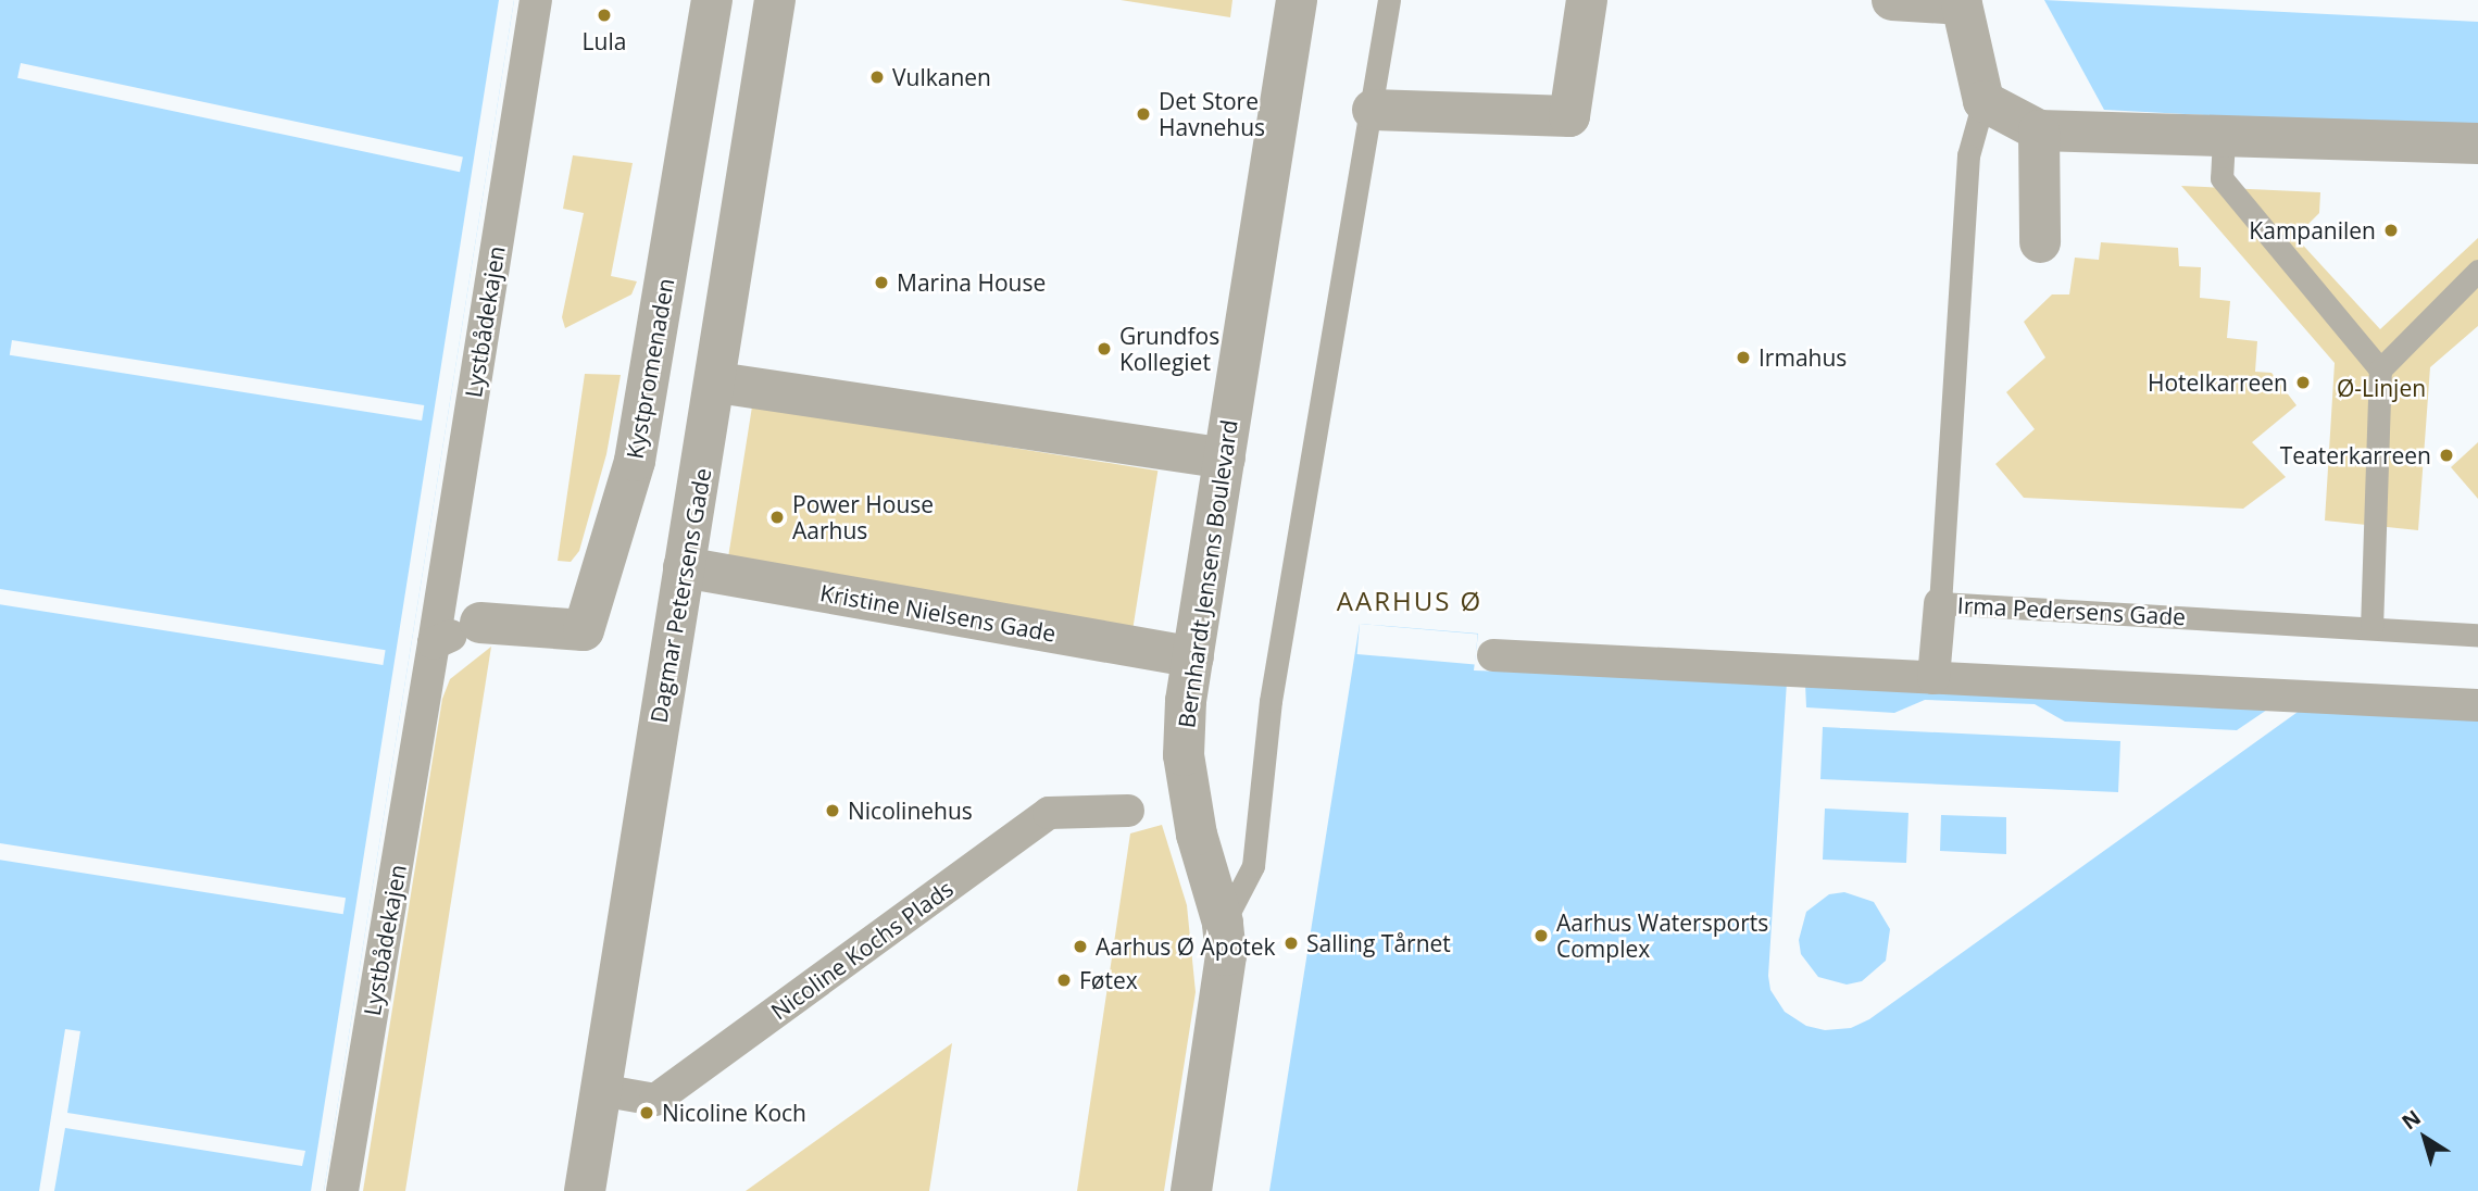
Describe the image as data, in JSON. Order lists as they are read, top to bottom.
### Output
{
  "streets": {
    "street": [
      "Lystbådekajen",
      "Kystpromenaden",
      "Bernhardt Jensens Boulevard",
      "Dagmar Petersens Gade",
      "Irma Pedersens Gade",
      "Kristine Nielsens Gade",
      "Nicoline Kochs Plads"
    ]
  },
  "crossings": [
    ["Bernhardt Jensens Boulevard", "Kristine Nielsens Gade"],
    ["Dagmar Petersens Gade", "Kristine Nielsens Gade"],
    ["Dagmar Petersens Gade", "Nicoline Kochs Plads"]
  ],
  "districts": ["AARHUS Ø"],
  "parks": ["Ø-Linjen"],
  "places": [
    "Lula",
    "Vulkanen",
    "Det Store Havnehus",
    "Kampanilen",
    "Marina House",
    "Grundfos Kollegiet",
    "Irmahus",
    "Hotelkarreen",
    "Teaterkarreen",
    "Power House Aarhus",
    "Nicolinehus",
    "Aarhus Watersports Complex",
    "Salling Tårnet",
    "Aarhus Ø Apotek",
    "Føtex",
    "Nicoline Koch"
  ],
  "north": "top left"
}
